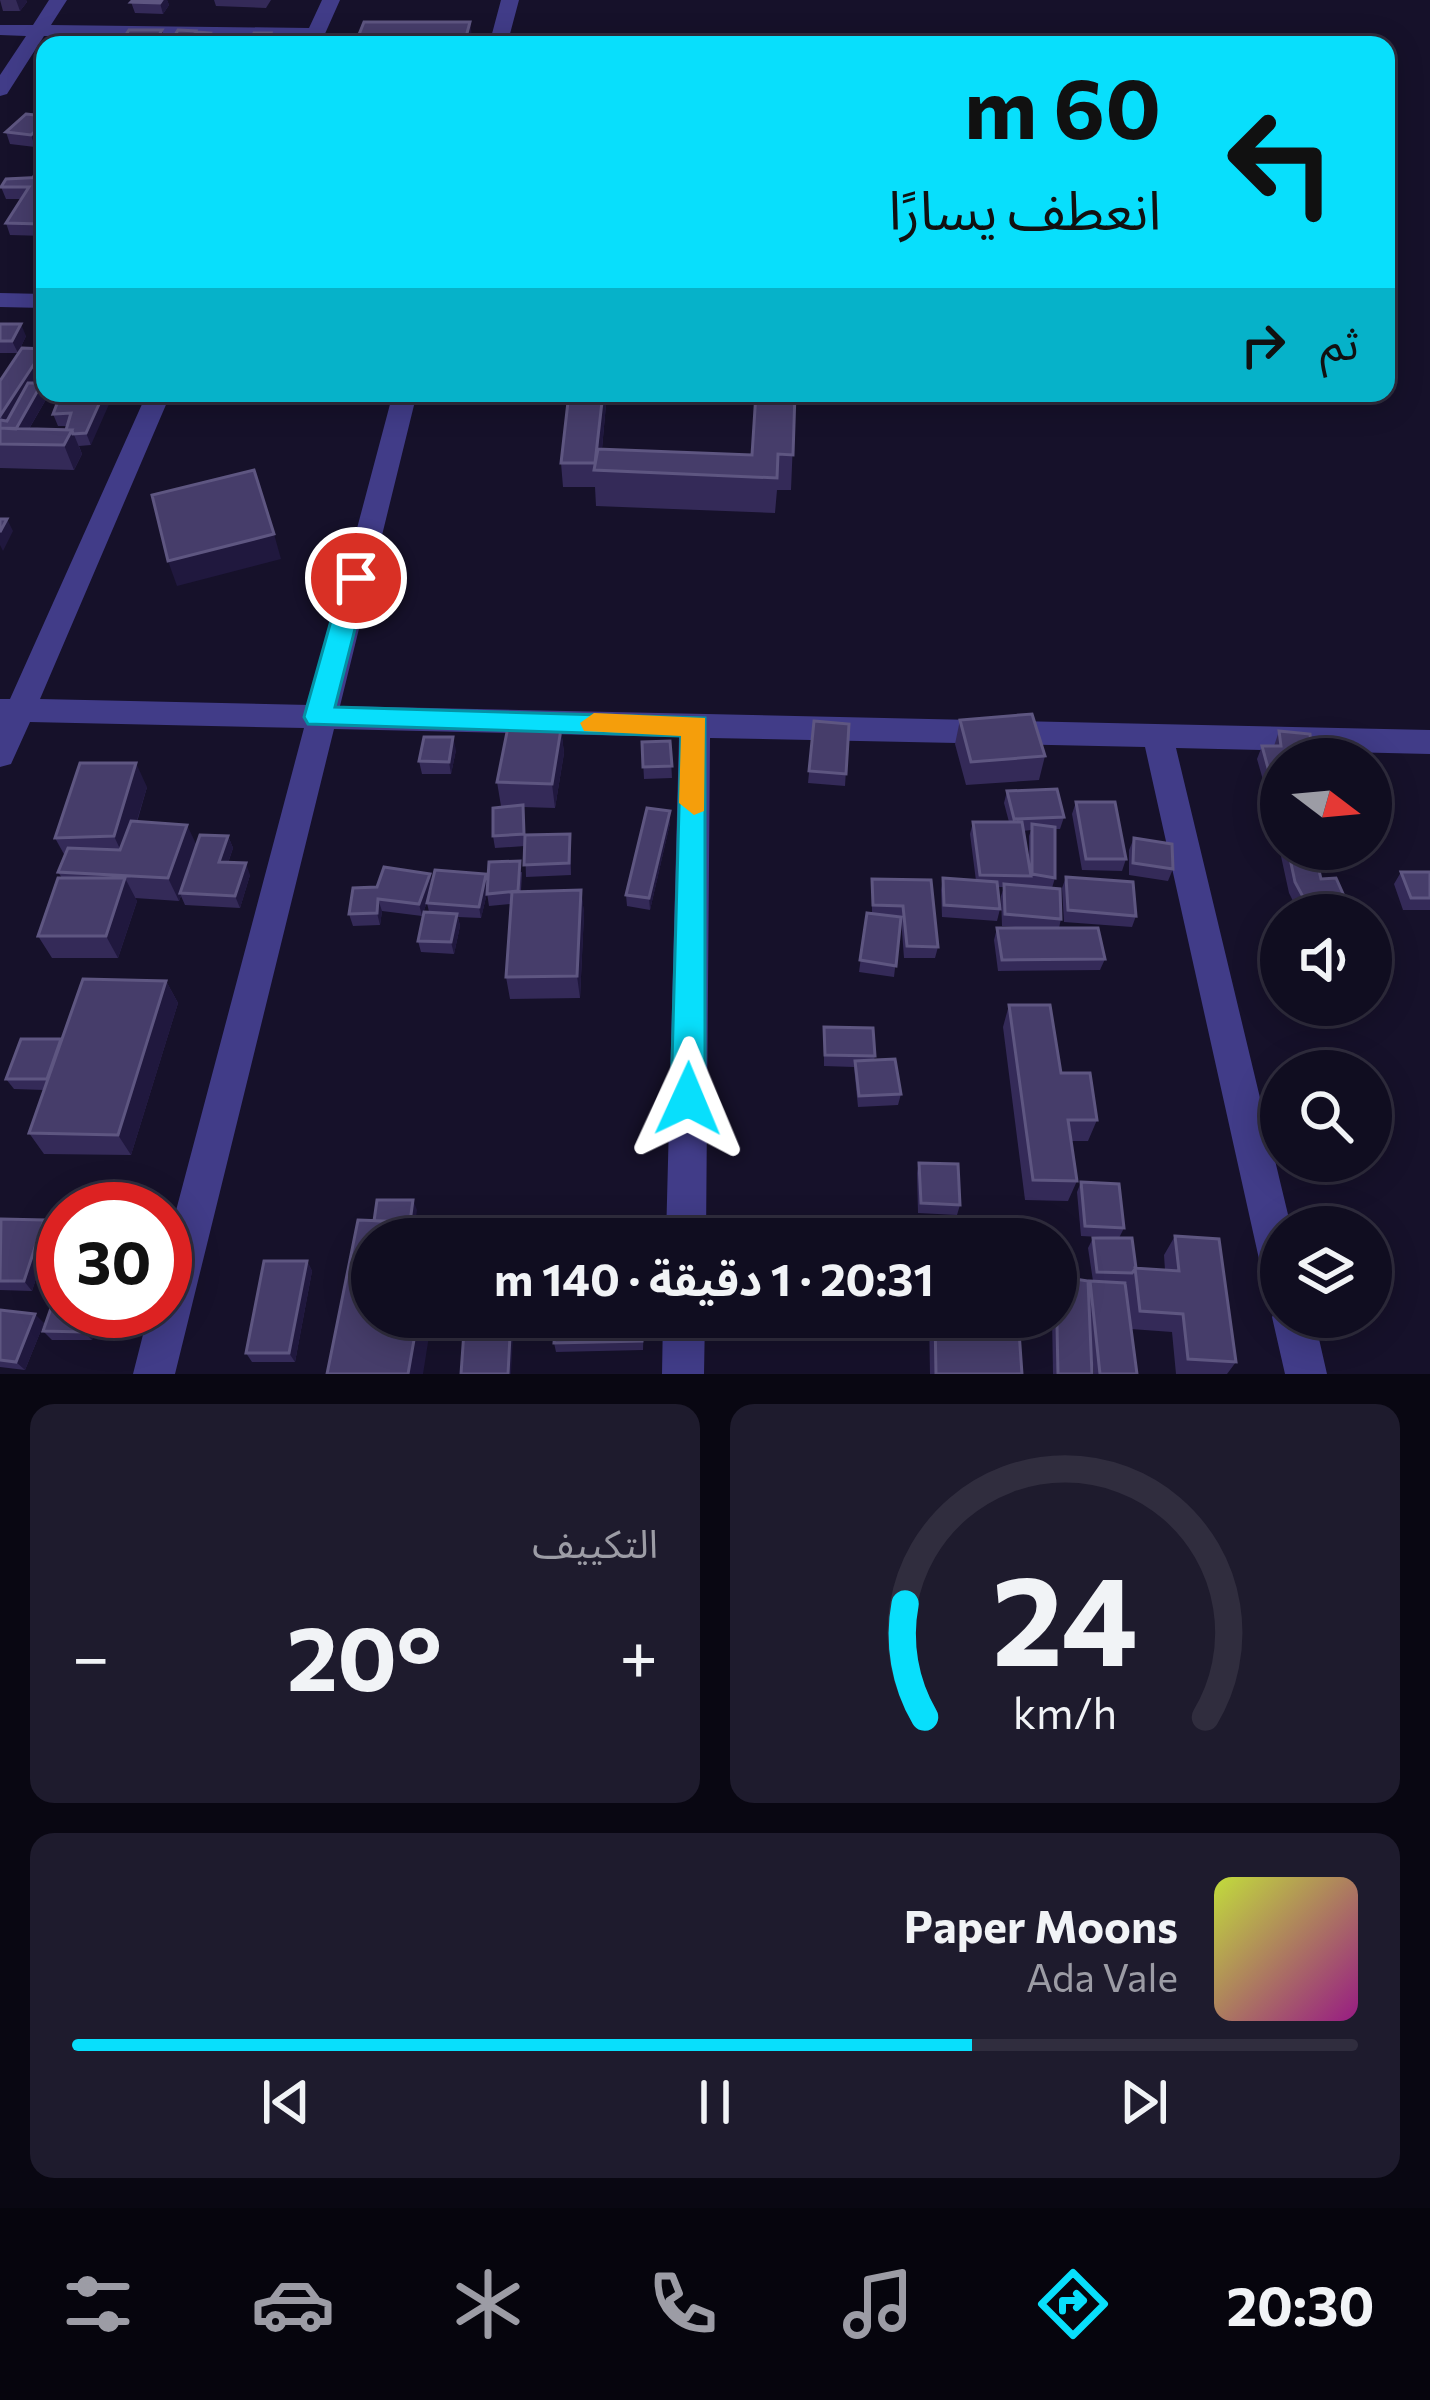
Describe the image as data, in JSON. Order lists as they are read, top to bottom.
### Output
{
  "north": "right",
  "page": {
    "turn": ["60 m", "انعطف يسارًا"],
    "then": "ثم",
    "limit": "30",
    "trip": "20:31 · 1 دقيقة · 140 m",
    "tile": "التكييف",
    "heat": ["−", "20°", "+"],
    "song": ["Paper Moons", "Ada Vale"],
    "tabs": "20:30",
    "gauge": ["24", "km/h"]
  }
}
